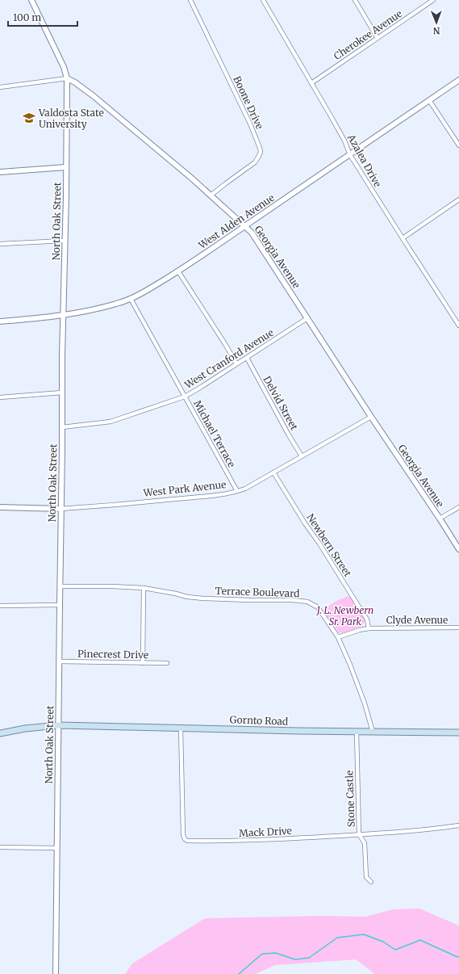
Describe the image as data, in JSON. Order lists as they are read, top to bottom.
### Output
{
  "streets": {
    "main road": ["Gornto Road"],
    "street": [
      "Cherokee Avenue",
      "Boone Drive",
      "Azalea Drive",
      "North Oak Street",
      "West Alden Avenue",
      "Georgia Avenue",
      "West Cranford Avenue",
      "Delvid Street",
      "Michael Terrace",
      "West Park Avenue",
      "Newbern Street",
      "Terrace Boulevard",
      "Clyde Avenue",
      "Pinecrest Drive",
      "Stone Castle",
      "Mack Drive"
    ]
  },
  "crossings": [
    ["Cherokee Avenue", "Azalea Drive"],
    ["Boone Drive", "Georgia Avenue"],
    ["Azalea Drive", "West Alden Avenue"],
    ["North Oak Street", "West Alden Avenue"],
    ["North Oak Street", "Georgia Avenue"],
    ["North Oak Street", "West Cranford Avenue"],
    ["North Oak Street", "West Park Avenue"],
    ["North Oak Street", "Terrace Boulevard"],
    ["North Oak Street", "Pinecrest Drive"],
    ["North Oak Street", "Gornto Road"],
    ["West Alden Avenue", "Georgia Avenue"],
    ["West Alden Avenue", "Michael Terrace"],
    ["Georgia Avenue", "West Cranford Avenue"],
    ["Georgia Avenue", "West Park Avenue"],
    ["West Cranford Avenue", "Delvid Street"],
    ["West Cranford Avenue", "Michael Terrace"],
    ["Delvid Street", "West Park Avenue"],
    ["Michael Terrace", "West Park Avenue"],
    ["West Park Avenue", "Newbern Street"],
    ["Newbern Street", "Clyde Avenue"],
    ["Terrace Boulevard", "Clyde Avenue"],
    ["Terrace Boulevard", "Gornto Road"],
    ["Gornto Road", "Stone Castle"],
    ["Gornto Road", "Mack Drive"],
    ["Stone Castle", "Mack Drive"]
  ],
  "parks": ["J. L. Newbern Sr. Park"],
  "places": {
    "school or university": ["Valdosta State University"]
  },
  "scale_bar": "100 m",
  "north": "bottom"
}
